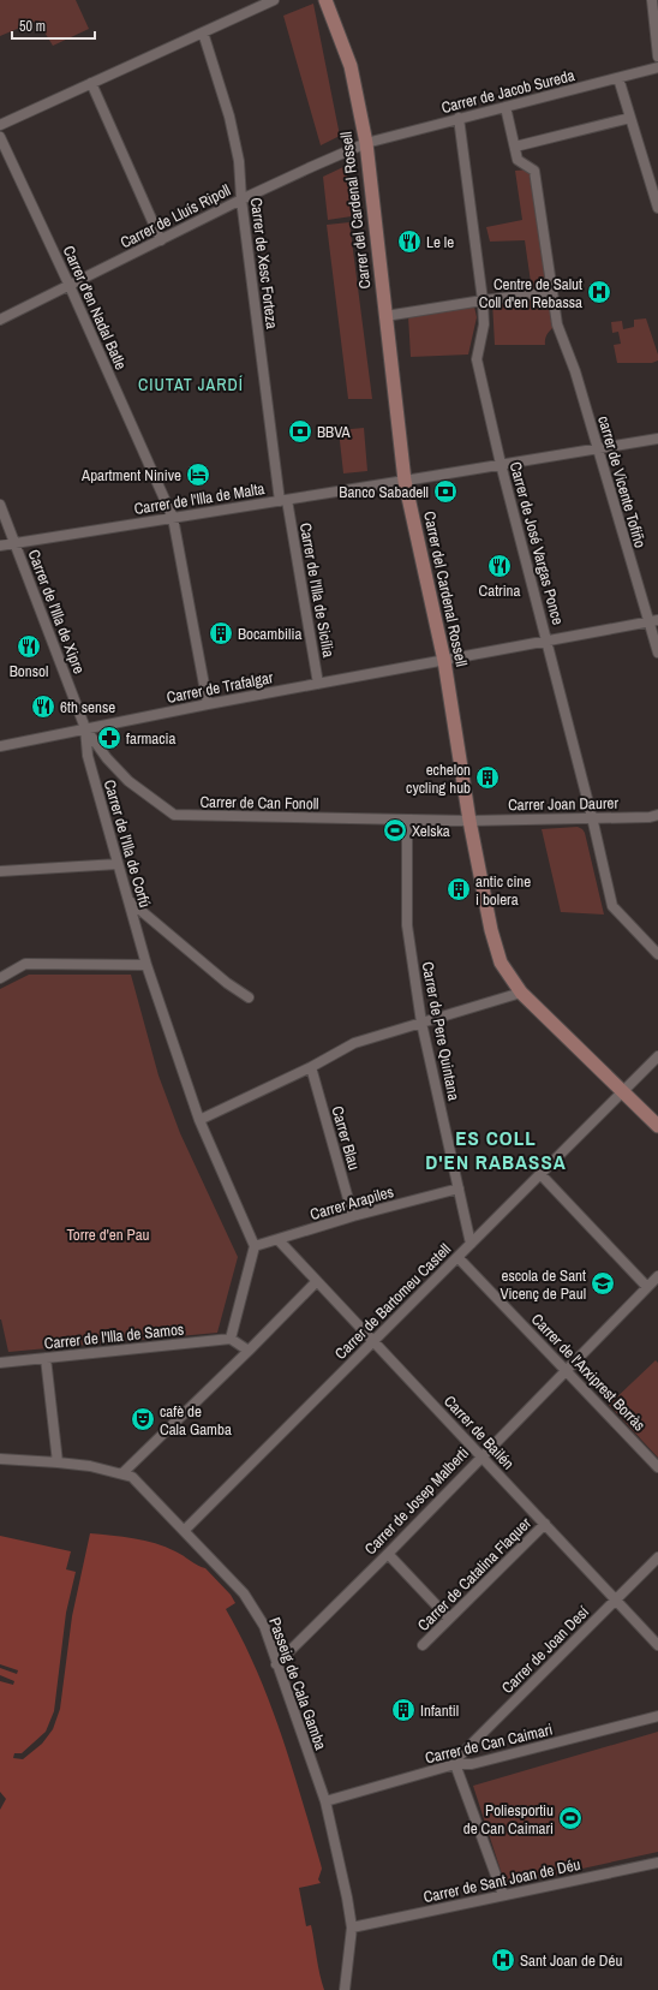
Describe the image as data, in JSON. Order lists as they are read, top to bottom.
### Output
{
  "streets": {
    "street": [
      "Carrer de Jacob Sureda",
      "Carrer del Cardenal Rossell",
      "Carrer de Lluís Ripoll",
      "Carrer de Xesc Forteza",
      "Carrer d'en Nadal Batle",
      "carrer de Vicente Tofiño",
      "Carrer de l'Illa de Malta",
      "Carrer de José Vargas Ponce",
      "Carrer de l'Illa de Sicília",
      "Carrer de l'Illa de Xipre",
      "Carrer de Trafalgar",
      "Carrer de Can Fonoll",
      "Carrer Joan Daurer",
      "Carrer de l'Illa de Corfú",
      "Carrer de Pere Quintana",
      "Carrer Blau",
      "Carrer Arapiles",
      "Carrer de Bartomeu Castell",
      "Carrer de l'Illa de Samos",
      "Carrer de l'Arxiprest Borràs",
      "Carrer de Bailén",
      "Carrer de Josep Malberti",
      "Carrer de Catalina Flaquer",
      "Carrer de Joan Desí",
      "Passeig de Cala Gamba",
      "Carrer de Can Caimari",
      "Carrer de Sant Joan de Déu"
    ]
  },
  "crossings": [
    ["Carrer de Jacob Sureda", "Carrer del Cardenal Rossell"],
    ["Carrer de Jacob Sureda", "Carrer de Lluís Ripoll"],
    ["Carrer de Jacob Sureda", "Carrer de José Vargas Ponce"],
    ["Carrer del Cardenal Rossell", "Carrer de Lluís Ripoll"],
    ["Carrer del Cardenal Rossell", "Carrer de l'Illa de Malta"],
    ["Carrer del Cardenal Rossell", "Carrer de Trafalgar"],
    ["Carrer del Cardenal Rossell", "Carrer de Can Fonoll"],
    ["Carrer del Cardenal Rossell", "Carrer Joan Daurer"],
    ["Carrer del Cardenal Rossell", "Carrer de Bartomeu Castell"],
    ["Carrer de Lluís Ripoll", "Carrer de Xesc Forteza"],
    ["Carrer de Lluís Ripoll", "Carrer d'en Nadal Batle"],
    ["Carrer de Xesc Forteza", "Carrer de l'Illa de Malta"],
    ["Carrer de Xesc Forteza", "Carrer de l'Illa de Sicília"],
    ["Carrer d'en Nadal Batle", "Carrer de l'Illa de Malta"],
    ["Carrer d'en Nadal Batle", "Carrer de Trafalgar"],
    ["carrer de Vicente Tofiño", "Carrer de l'Illa de Malta"],
    ["carrer de Vicente Tofiño", "Carrer de Trafalgar"],
    ["Carrer de l'Illa de Malta", "Carrer de José Vargas Ponce"],
    ["Carrer de l'Illa de Malta", "Carrer de l'Illa de Sicília"],
    ["Carrer de l'Illa de Malta", "Carrer de l'Illa de Xipre"],
    ["Carrer de José Vargas Ponce", "Carrer de Trafalgar"],
    ["Carrer de José Vargas Ponce", "Carrer Joan Daurer"],
    ["Carrer de l'Illa de Sicília", "Carrer de Trafalgar"],
    ["Carrer de l'Illa de Xipre", "Carrer de Trafalgar"],
    ["Carrer de l'Illa de Xipre", "Carrer de Can Fonoll"],
    ["Carrer de l'Illa de Xipre", "Carrer de l'Illa de Corfú"],
    ["Carrer de Trafalgar", "Carrer de Can Fonoll"],
    ["Carrer de Trafalgar", "Carrer de l'Illa de Corfú"],
    ["Carrer de Can Fonoll", "Carrer Joan Daurer"],
    ["Carrer de Can Fonoll", "Carrer de l'Illa de Corfú"],
    ["Carrer de Can Fonoll", "Carrer de Pere Quintana"],
    ["Carrer de l'Illa de Corfú", "Carrer Arapiles"],
    ["Carrer de Pere Quintana", "Carrer Arapiles"],
    ["Carrer de Pere Quintana", "Carrer de Bartomeu Castell"],
    ["Carrer Blau", "Carrer Arapiles"],
    ["Carrer Arapiles", "Carrer de Bailén"],
    ["Carrer de Bartomeu Castell", "Carrer de l'Arxiprest Borràs"],
    ["Carrer de Bartomeu Castell", "Carrer de Bailén"],
    ["Carrer de Bartomeu Castell", "Passeig de Cala Gamba"],
    ["Carrer de l'Arxiprest Borràs", "Carrer de Josep Malberti"],
    ["Carrer de Bailén", "Carrer de Josep Malberti"],
    ["Carrer de Bailén", "Carrer de Catalina Flaquer"],
    ["Carrer de Bailén", "Carrer de Joan Desí"],
    ["Carrer de Josep Malberti", "Passeig de Cala Gamba"],
    ["Carrer de Joan Desí", "Carrer de Can Caimari"],
    ["Passeig de Cala Gamba", "Carrer de Can Caimari"],
    ["Passeig de Cala Gamba", "Carrer de Sant Joan de Déu"]
  ],
  "districts": ["CIUTAT JARDÍ", "ES COLL D'EN RABASSA"],
  "parks": ["Torre d'en Pau"],
  "places": {
    "restaurant": [
      "Le le",
      "Catrina",
      "Bonsol",
      "6th sense"
    ],
    "hospital": ["Centre de Salut Coll d'en Rebassa", "Sant Joan de Déu"],
    "bank": ["BBVA", "Banco Sabadell"],
    "hotel": ["Apartment Ninive"],
    "building": [
      "Bocambilia",
      "echelon cycling hub",
      "antic cine i bolera",
      "Infantil"
    ],
    "pharmacy": ["farmacia"],
    "sports": ["Xelska", "Poliesportiu de Can Caimari"],
    "school or university": ["escola de Sant Vicenç de Paul"],
    "theatre": ["cafè de Cala Gamba"]
  },
  "scale_bar": "50 m"
}
